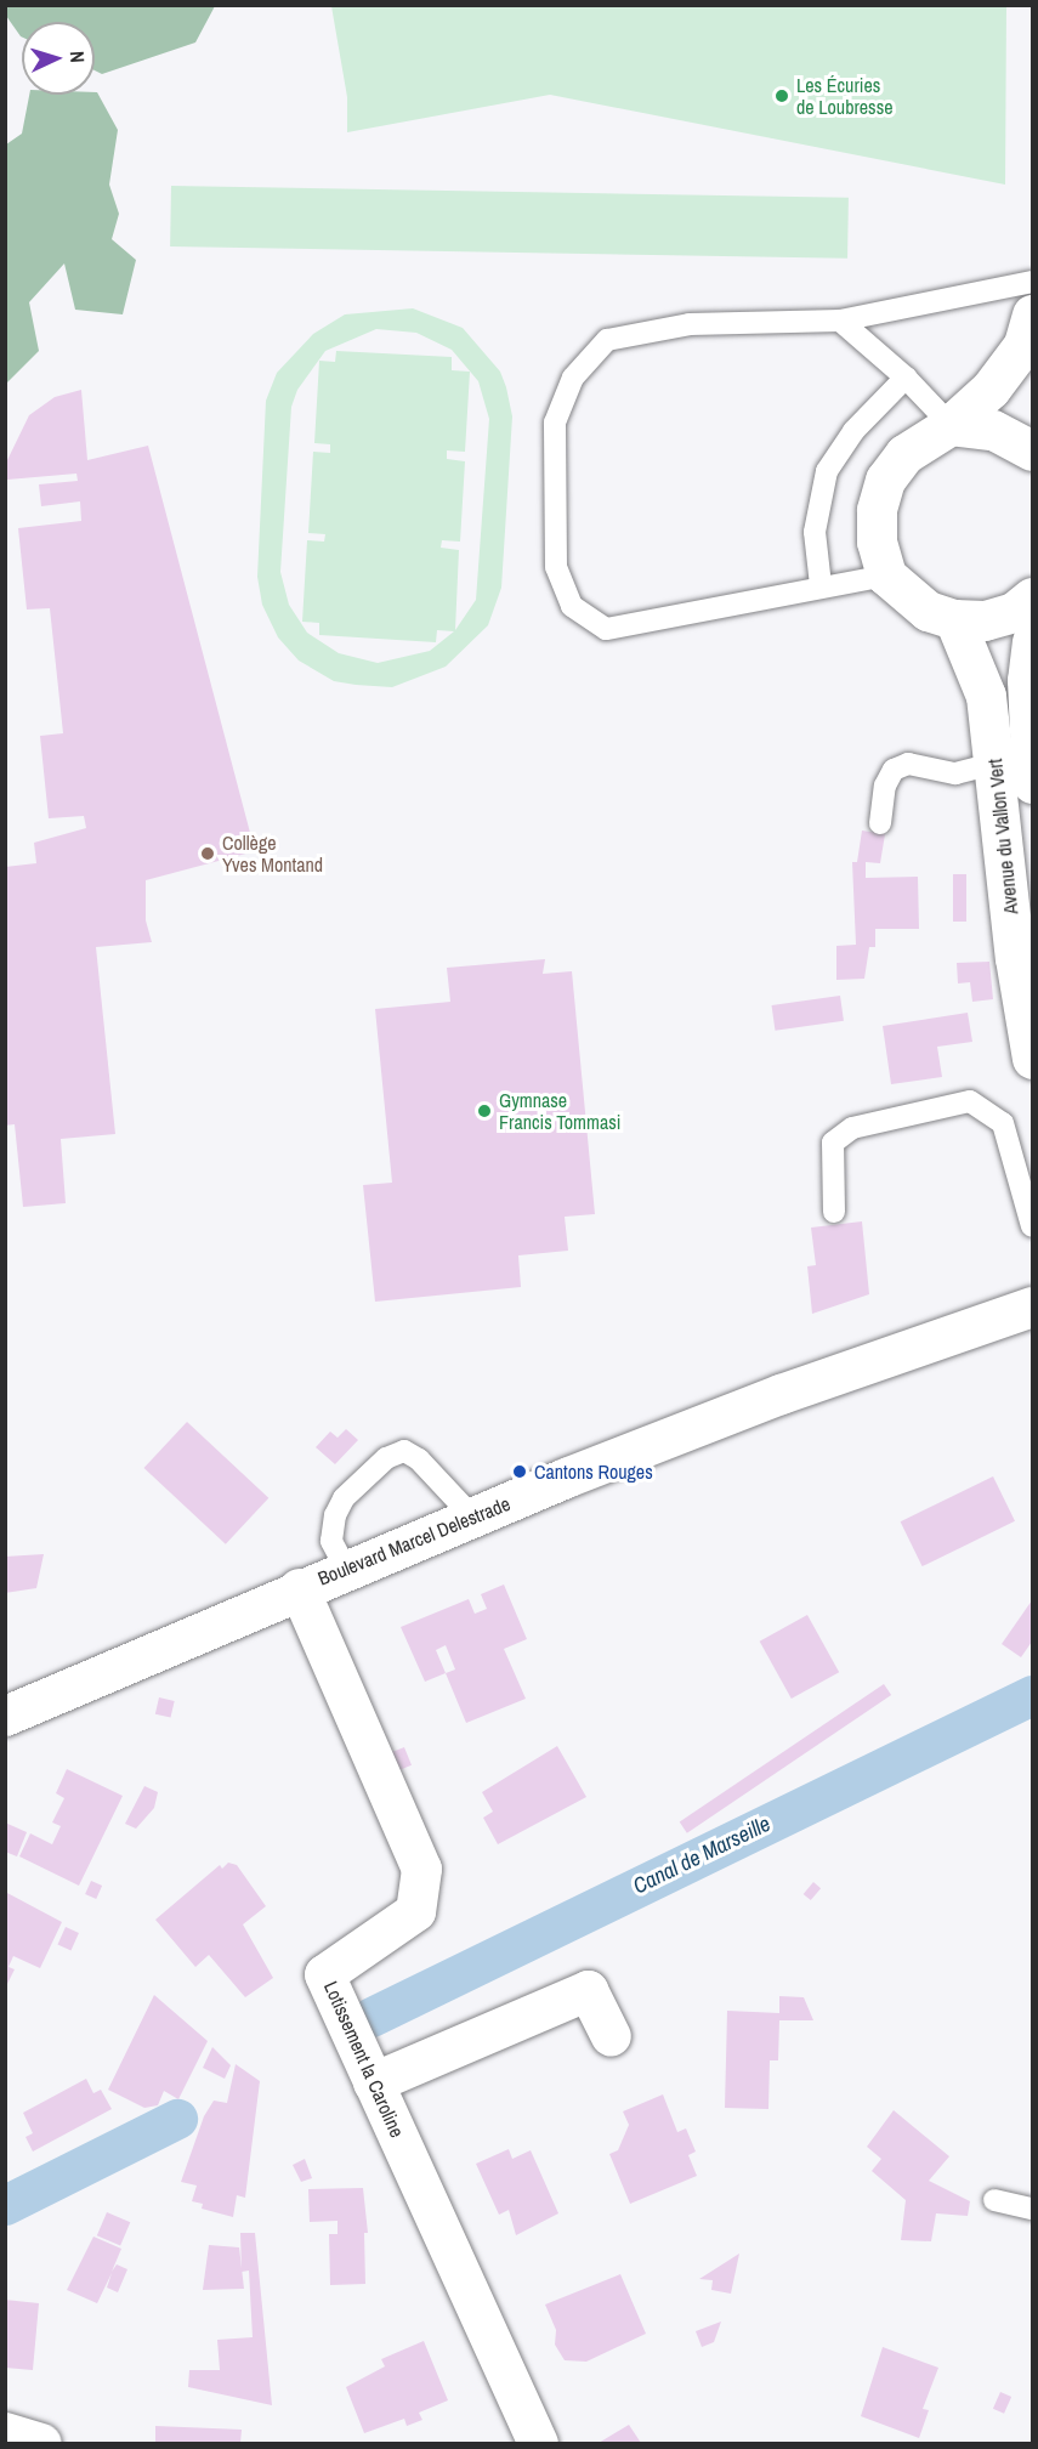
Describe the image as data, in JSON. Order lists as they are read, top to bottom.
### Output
{
  "streets": {
    "street": ["Avenue du Vallon Vert", "Boulevard Marcel Delestrade", "Lotissement la Caroline"]
  },
  "crossings": [
    ["Boulevard Marcel Delestrade", "Lotissement la Caroline"]
  ],
  "water": ["Canal de Marseille"],
  "places": [
    "Les Écuries de Loubresse",
    "Collège Yves Montand",
    "Gymnase Francis Tommasi",
    "Cantons Rouges"
  ],
  "north": "right"
}
